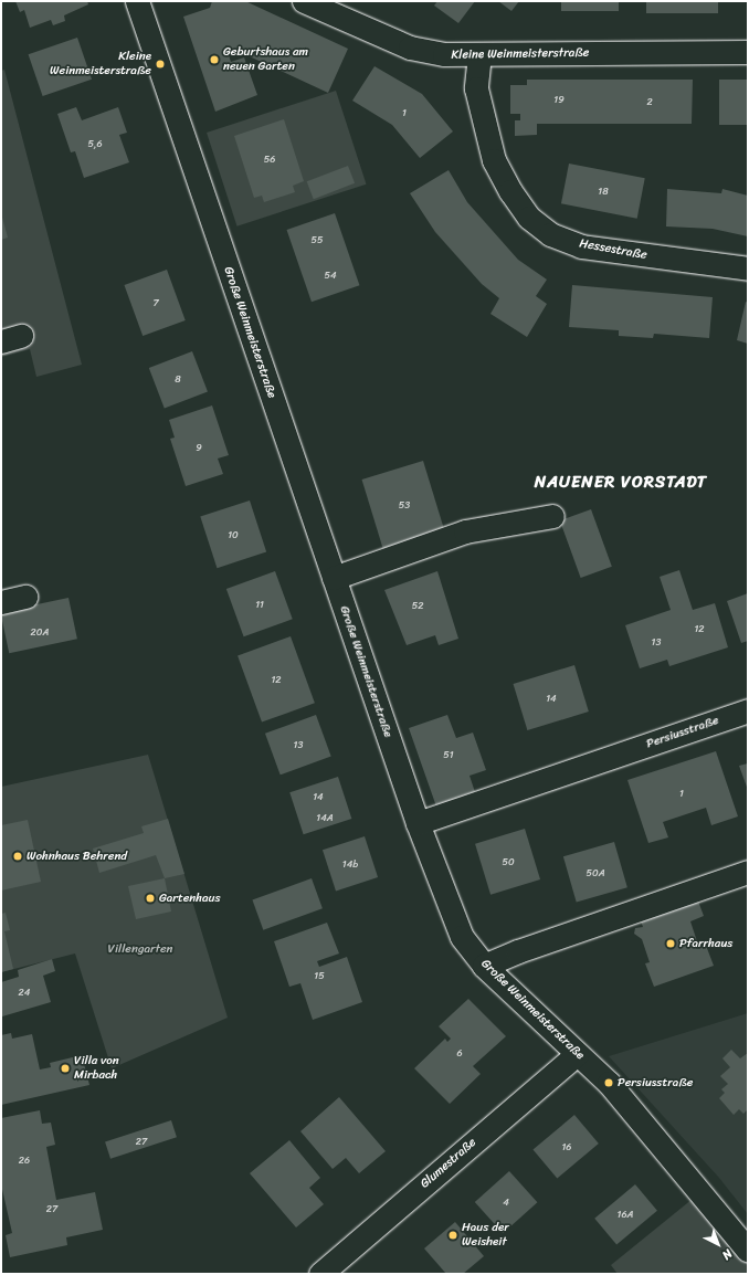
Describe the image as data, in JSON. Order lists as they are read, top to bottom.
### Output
{
  "streets": {
    "street": [
      "Kleine Weinmeisterstraße",
      "Hessestraße",
      "Große Weinmeisterstraße",
      "Persiusstraße",
      "Glumestraße"
    ]
  },
  "crossings": [
    ["Kleine Weinmeisterstraße", "Hessestraße"],
    ["Große Weinmeisterstraße", "Persiusstraße"],
    ["Große Weinmeisterstraße", "Glumestraße"]
  ],
  "districts": ["NAUENER VORSTADT"],
  "parks": ["Villengarten"],
  "places": [
    "Geburtshaus am neuen Garten",
    "Kleine Weinmeisterstraße",
    "Wohnhaus Behrend",
    "Gartenhaus",
    "Pfarrhaus",
    "Villa von Mirbach",
    "Persiusstraße",
    "Haus der Weisheit"
  ],
  "house_numbers": [
    "19",
    "2",
    "1",
    "5,6",
    "56",
    "18",
    "55",
    "54",
    "7",
    "8",
    "9",
    "53",
    "10",
    "11",
    "52",
    "12",
    "20A",
    "13",
    "12",
    "14",
    "13",
    "51",
    "1",
    "14",
    "14A",
    "50",
    "14b",
    "50A",
    "15",
    "24",
    "6",
    "27",
    "16",
    "26",
    "4",
    "27",
    "16A"
  ],
  "north": "bottom right"
}
